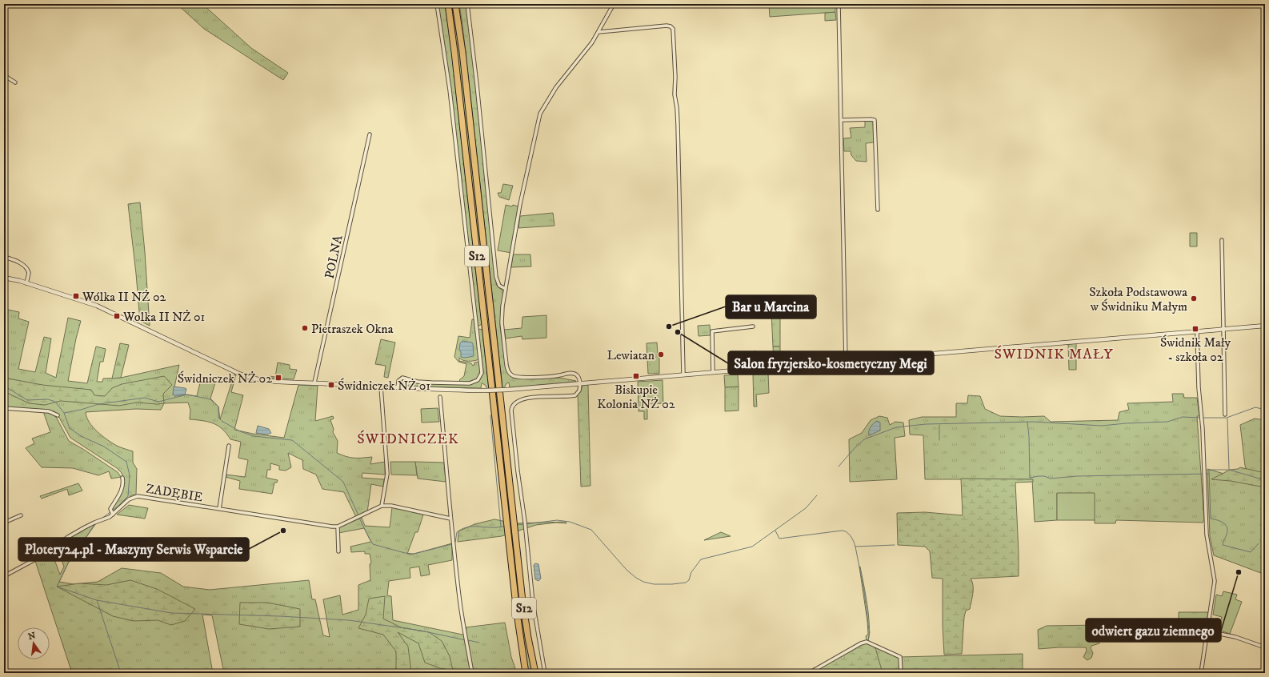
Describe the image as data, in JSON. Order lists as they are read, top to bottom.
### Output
{
  "streets": {
    "highway": ["S12"],
    "street": ["POLNA", "ZADĘBIE"]
  },
  "districts": ["ŚWIDNIK MAŁY", "ŚWIDNICZEK"],
  "places": {
    "transit": [
      "Wólka II NŻ 02",
      "Wolka II NŻ 01",
      "Świdnik Mały - szkoła 02",
      "Biskupie Kolonia NŻ 02",
      "Świdniczek NŻ 02",
      "Świdniczek NŻ 01"
    ],
    "other": [
      "Szkoła Podstawowa w Świdniku Małym",
      "Bar u Marcina",
      "Pietraszek Okna",
      "Salon fryzjersko-kosmetyczny Megi",
      "Lewiatan",
      "Plotery24.pl - Maszyny Serwis Wsparcie",
      "odwiert gazu ziemnego"
    ]
  },
  "north": "top"
}
